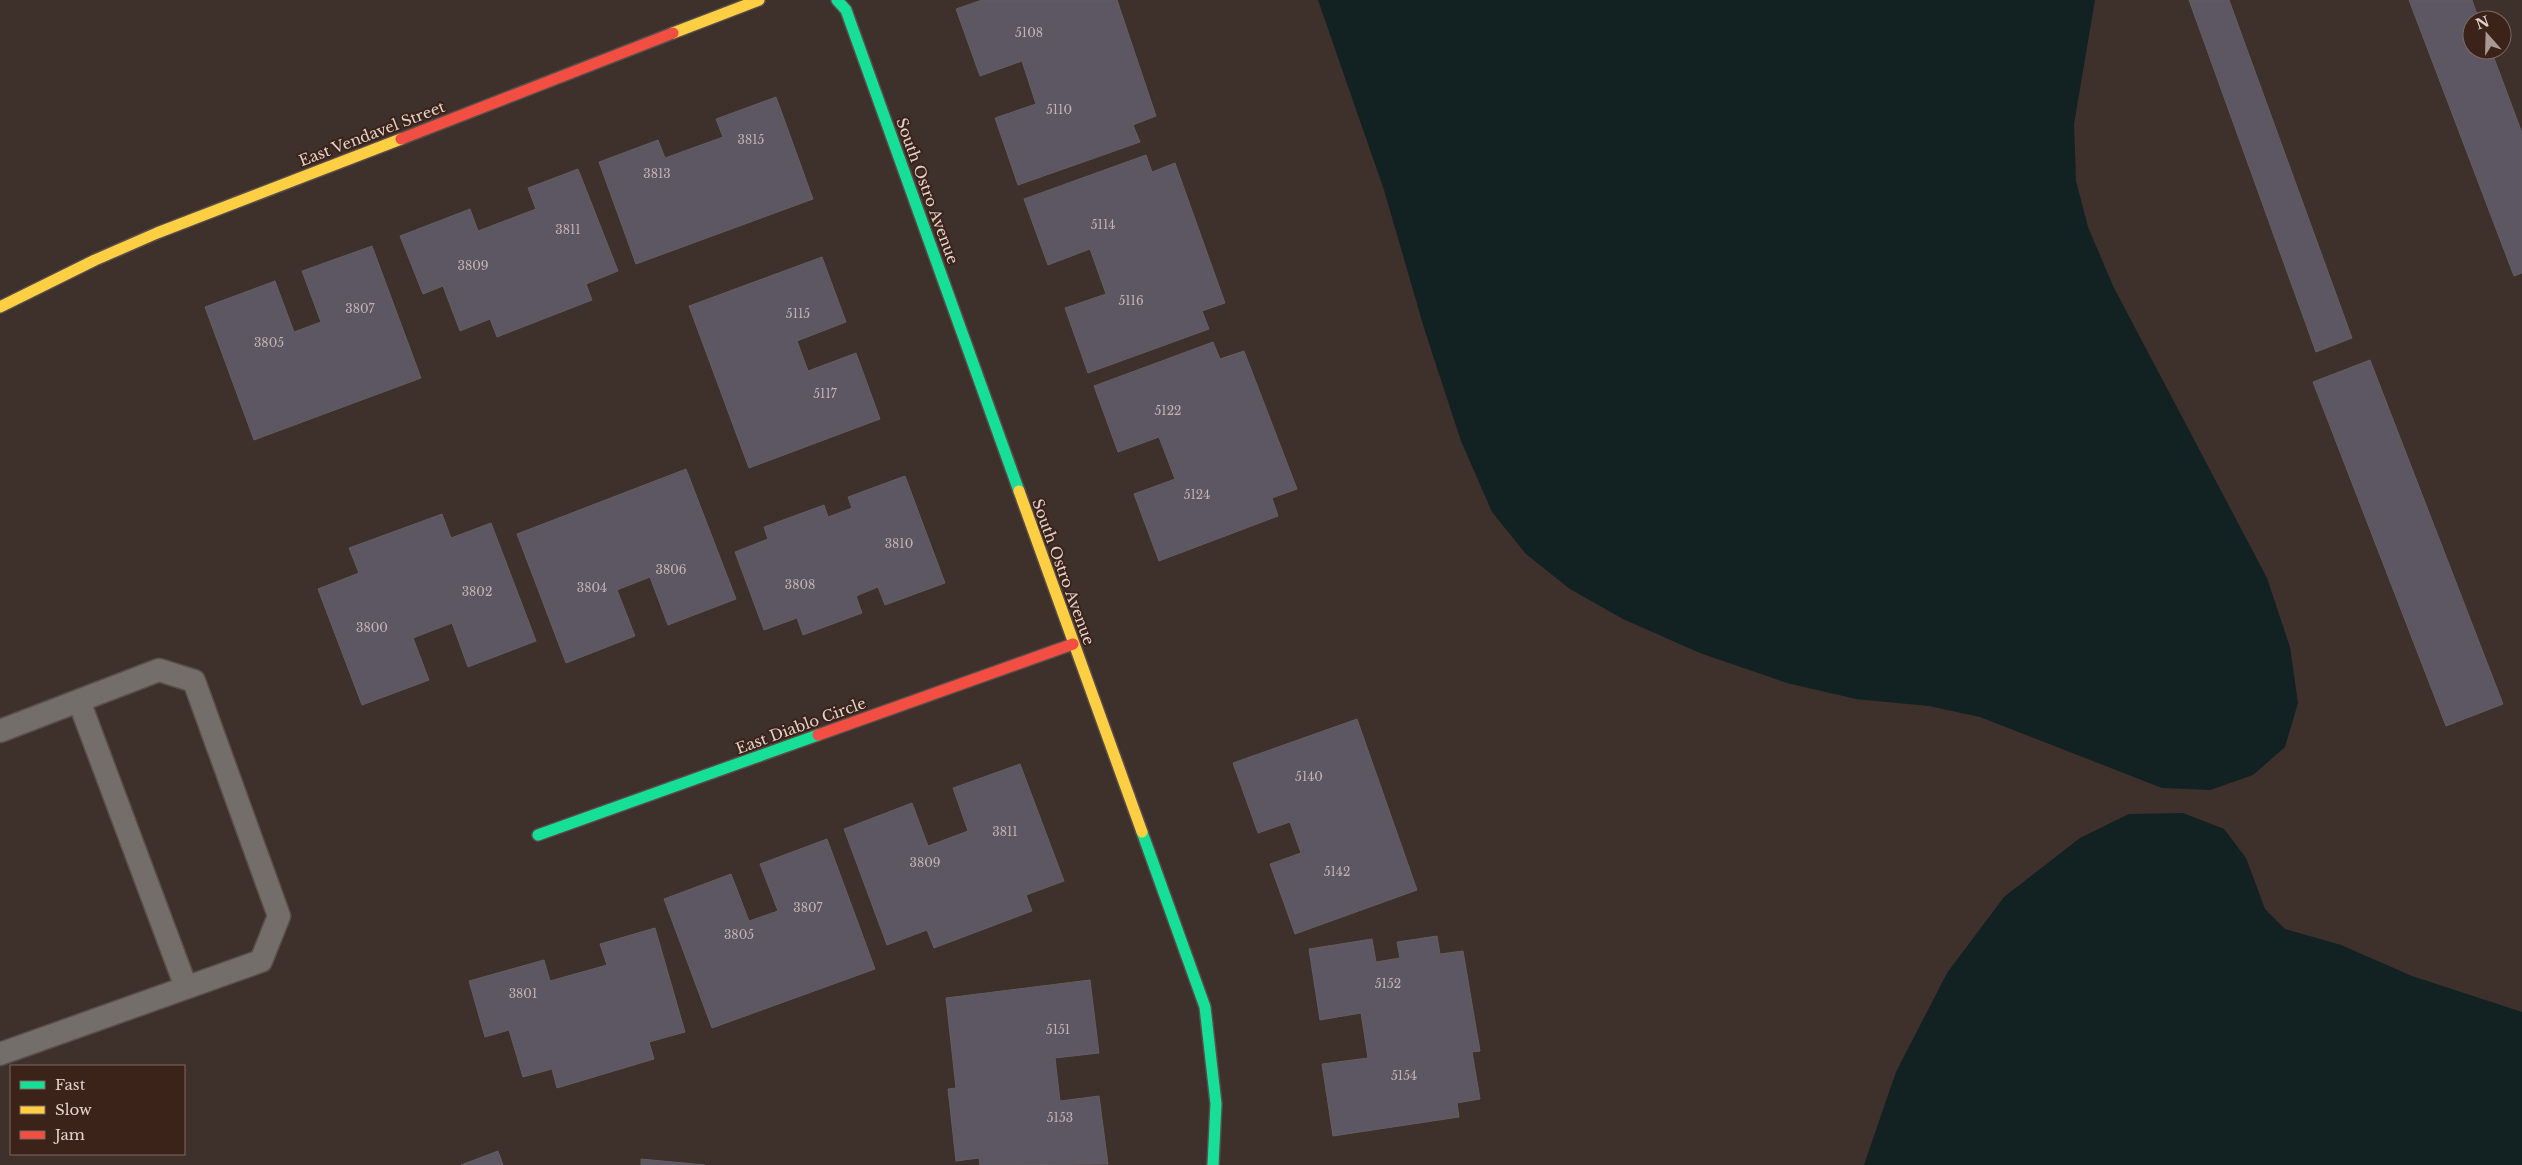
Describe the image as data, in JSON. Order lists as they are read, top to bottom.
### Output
{
  "streets": {
    "street": ["East Vendavel Street", "South Ostro Avenue", "East Diablo Circle"]
  },
  "crossings": [
    ["South Ostro Avenue", "East Diablo Circle"]
  ],
  "house_numbers": [
    "5108",
    "5110",
    "3815",
    "3813",
    "5114",
    "3811",
    "3809",
    "5116",
    "3807",
    "5115",
    "3805",
    "5117",
    "5122",
    "5124",
    "3810",
    "3806",
    "3808",
    "3804",
    "3802",
    "3800",
    "5140",
    "3811",
    "3809",
    "5142",
    "3807",
    "3805",
    "5152",
    "3801",
    "5151",
    "5154",
    "5153"
  ],
  "legend": ["Fast", "Slow", "Jam"],
  "north": "top"
}
